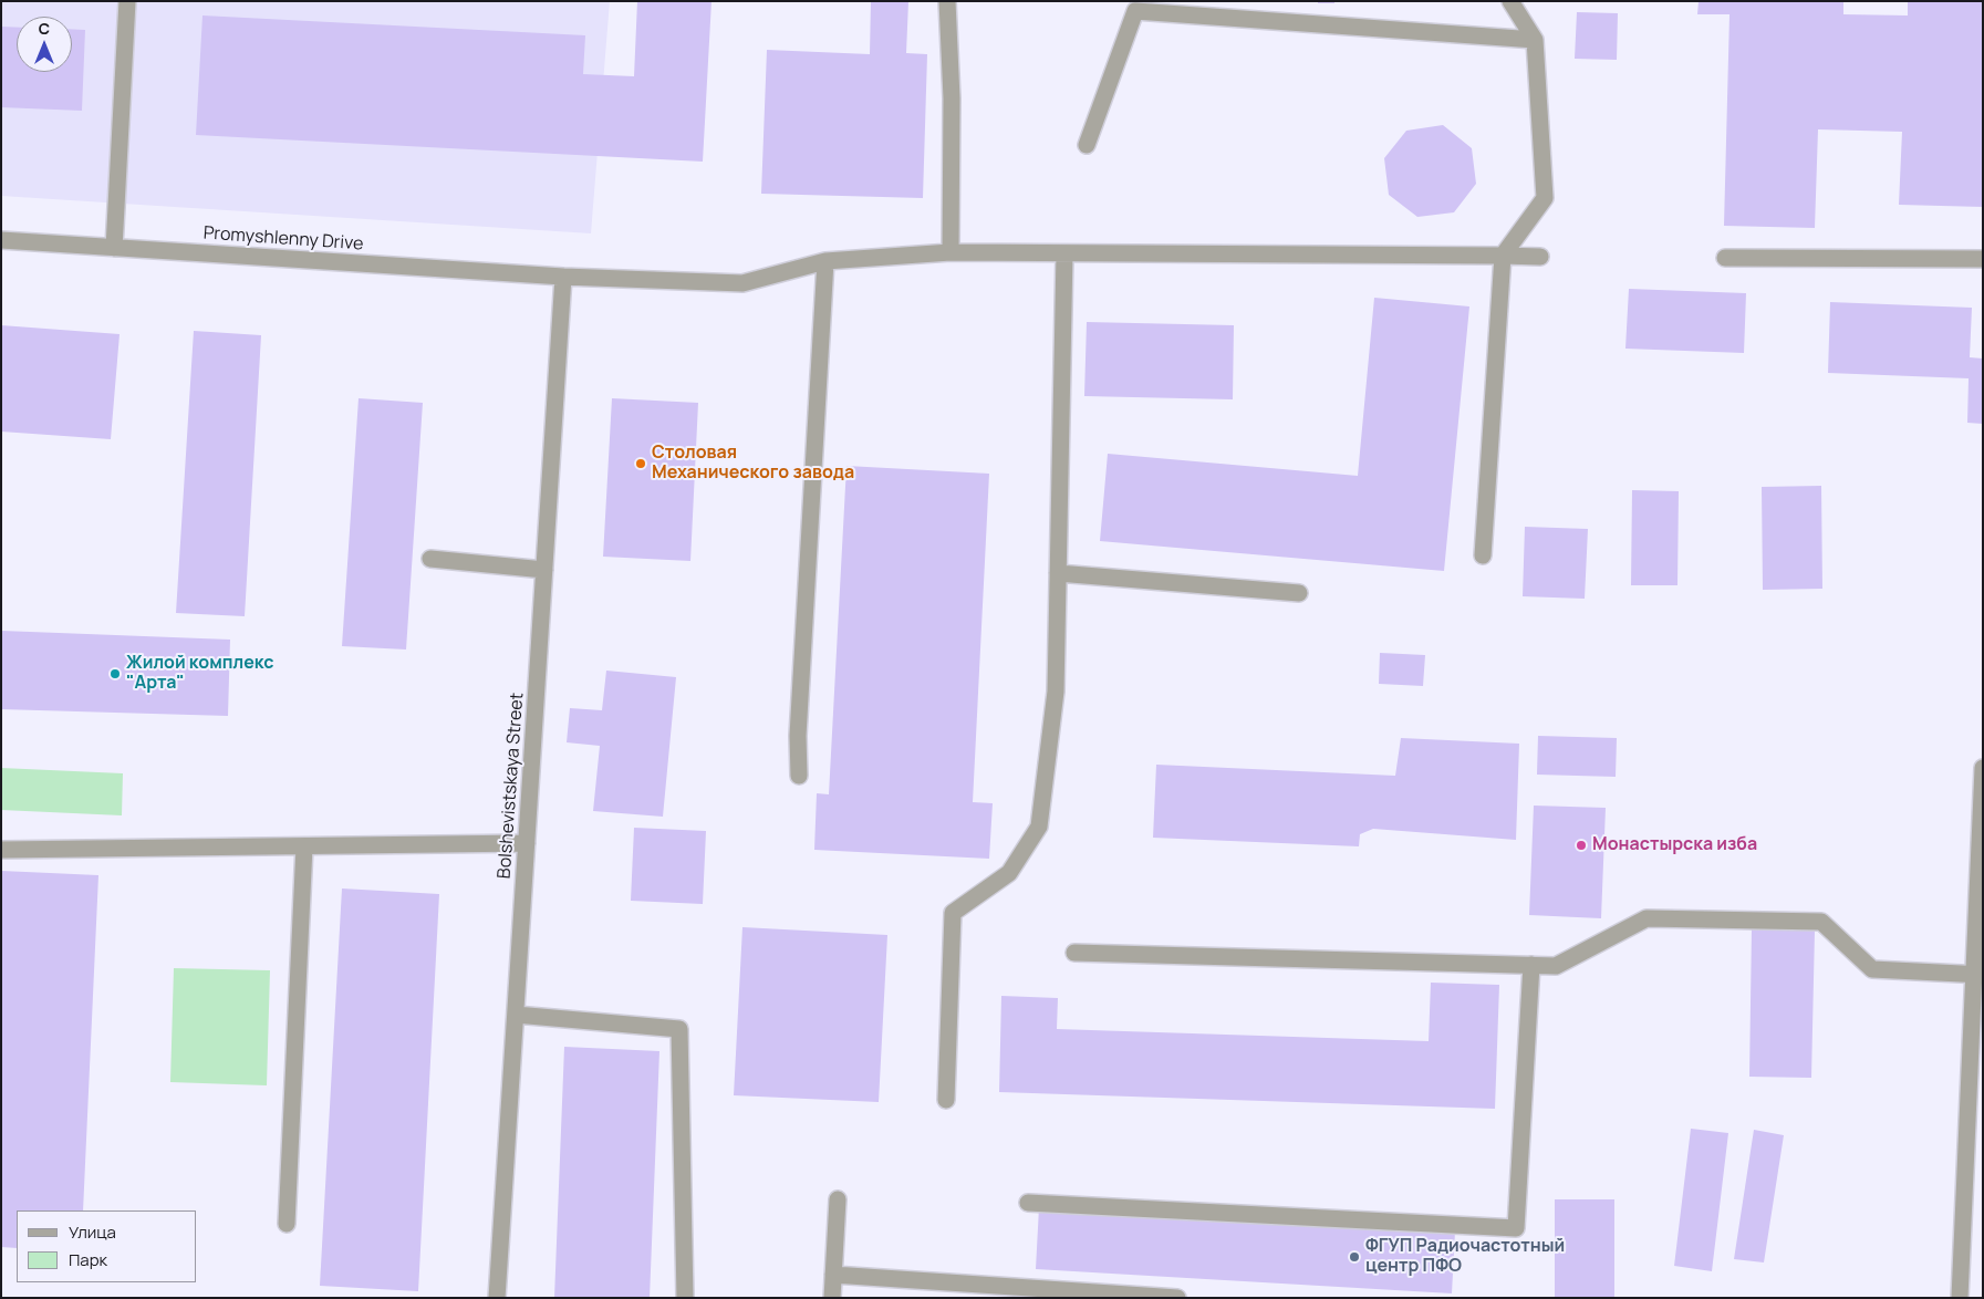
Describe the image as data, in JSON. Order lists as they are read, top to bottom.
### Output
{
  "streets": {
    "street": ["Promyshlenny Drive", "Bolshevistskaya Street"]
  },
  "crossings": [
    ["Promyshlenny Drive", "Bolshevistskaya Street"]
  ],
  "places": [
    "Столовая Механического завода",
    "Жилой комплекс \"Арта\"",
    "Монастырска изба",
    "ФГУП Радиочастотный центр ПФО"
  ],
  "legend": ["Улица", "Парк"],
  "north": "top"
}
